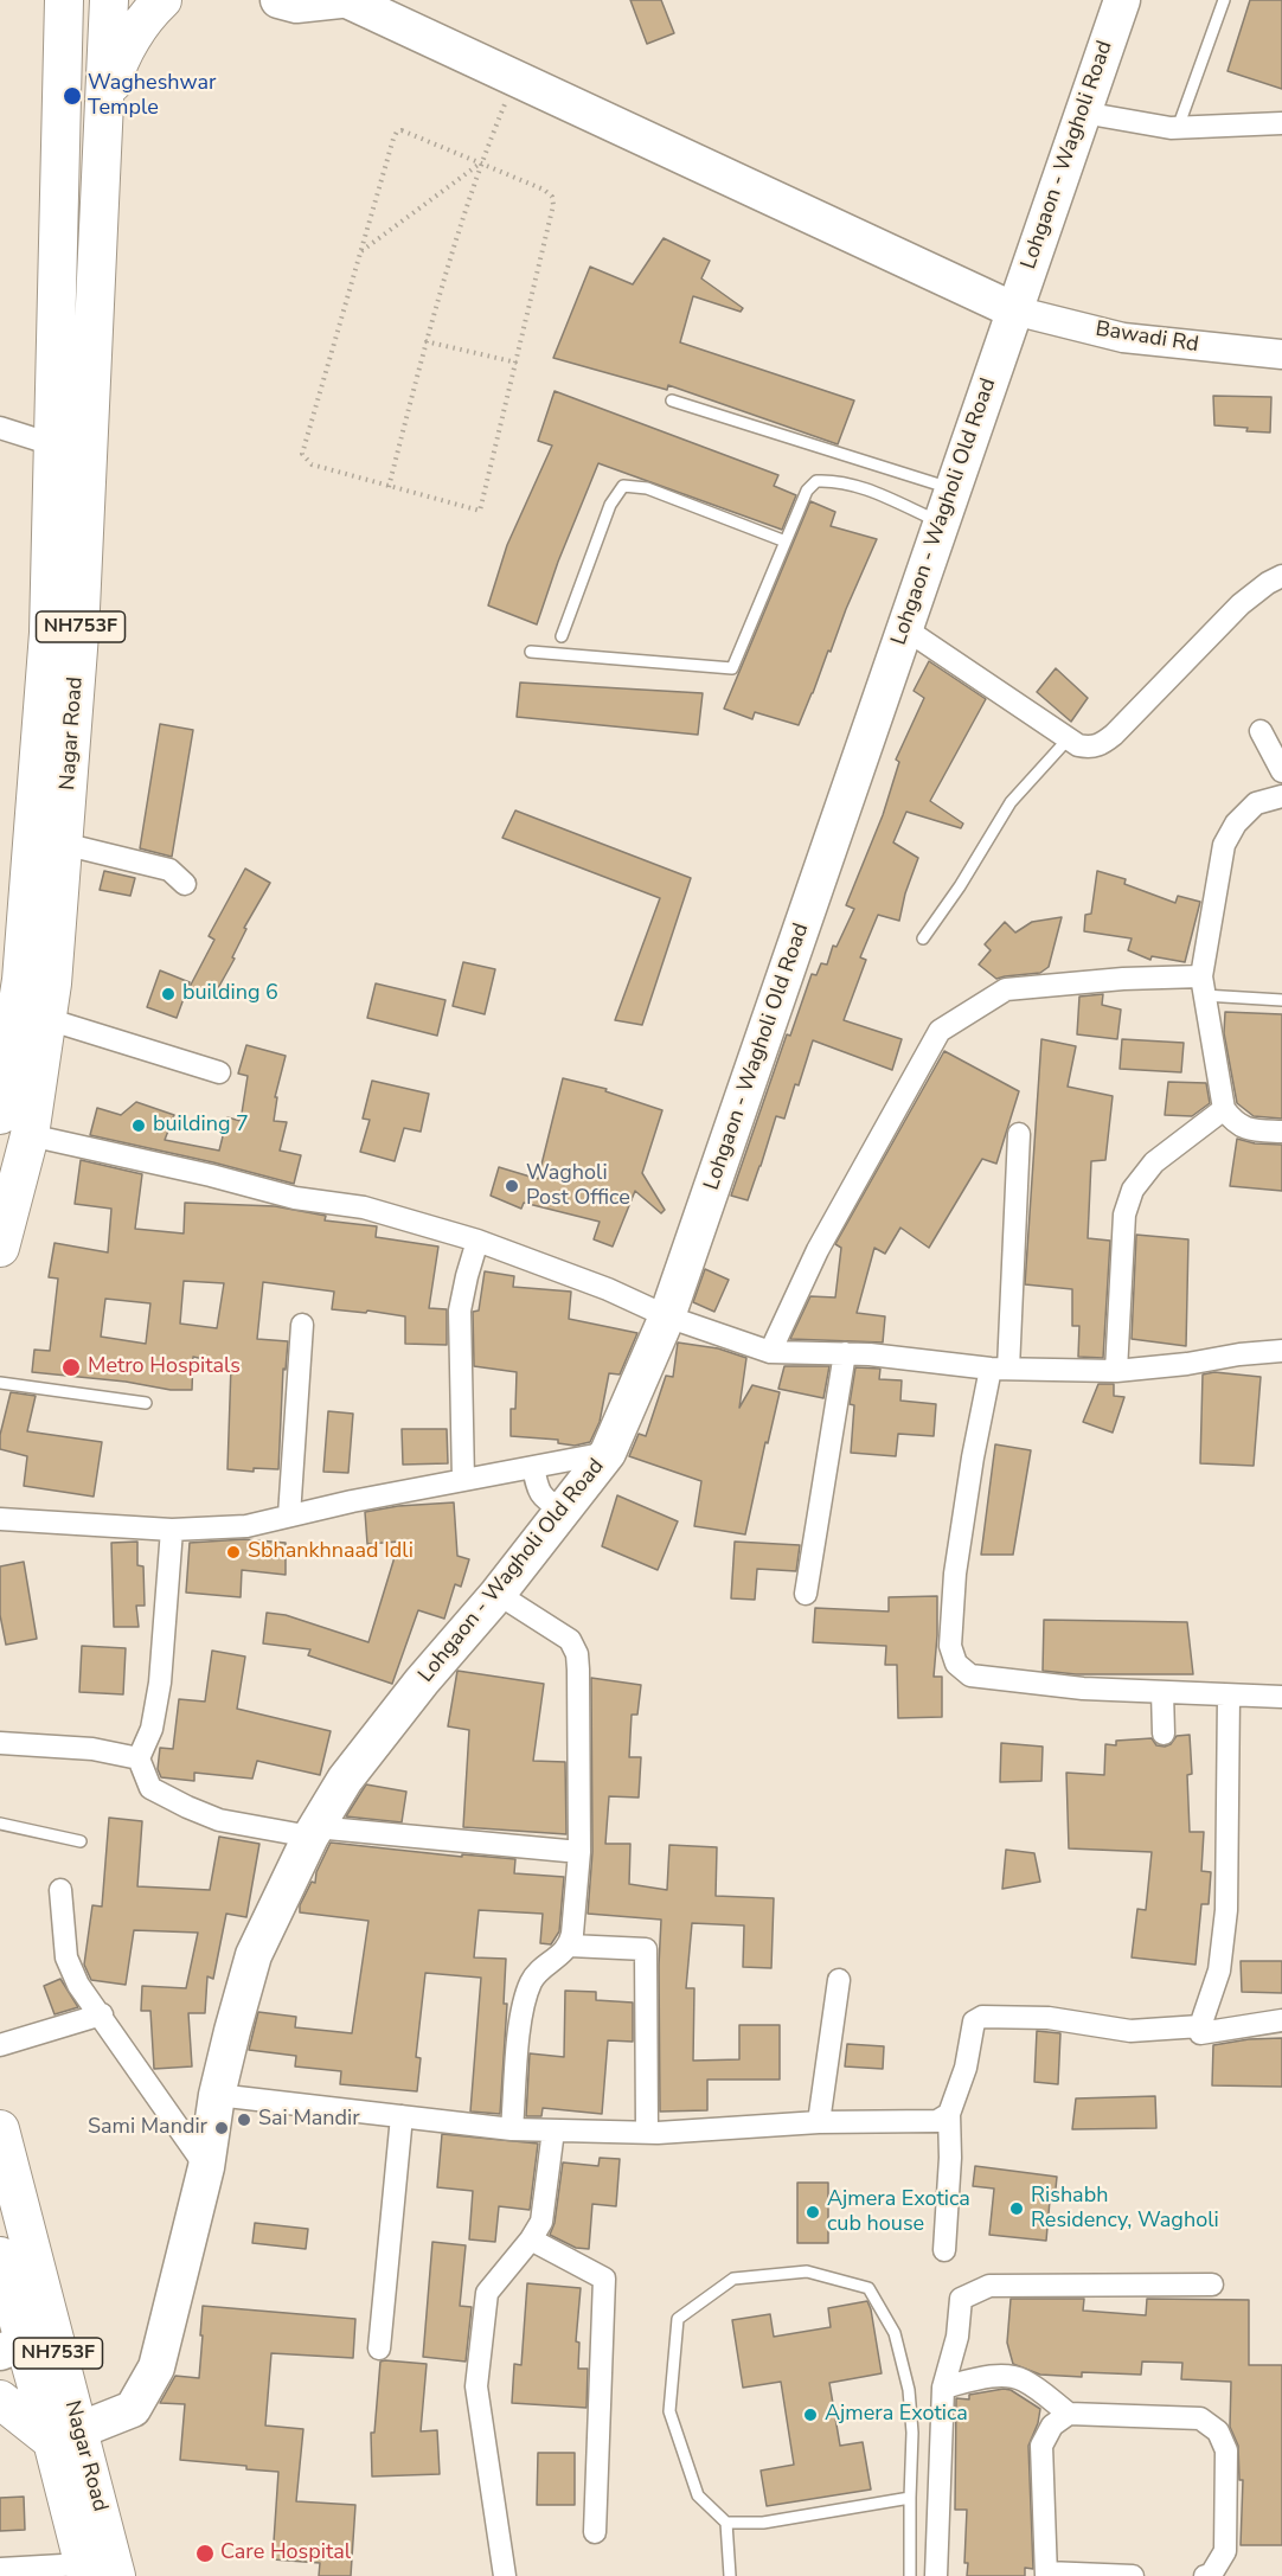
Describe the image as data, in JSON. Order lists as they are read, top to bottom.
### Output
{
  "streets": {
    "highway": ["NH753F", "Nagar Road"],
    "main road": ["Lohgaon - Wagholi Road", "Lohgaon - Wagholi Old Road"],
    "street": ["Bawadi Rd"]
  },
  "crossings": [
    ["Lohgaon - Wagholi Road", "Bawadi Rd"],
    ["Lohgaon - Wagholi Road", "Lohgaon - Wagholi Old Road"],
    ["Bawadi Rd", "Lohgaon - Wagholi Old Road"],
    ["Lohgaon - Wagholi Old Road", "Nagar Road"]
  ],
  "places": [
    "Wagheshwar Temple",
    "building 6",
    "building 7",
    "Wagholi Post Office",
    "Metro Hospitals",
    "Sbhankhnaad Idli",
    "Sai Mandir",
    "Sami Mandir",
    "Rishabh Residency, Wagholi",
    "Ajmera Exotica cub house",
    "Ajmera Exotica",
    "Care Hospital"
  ]
}
